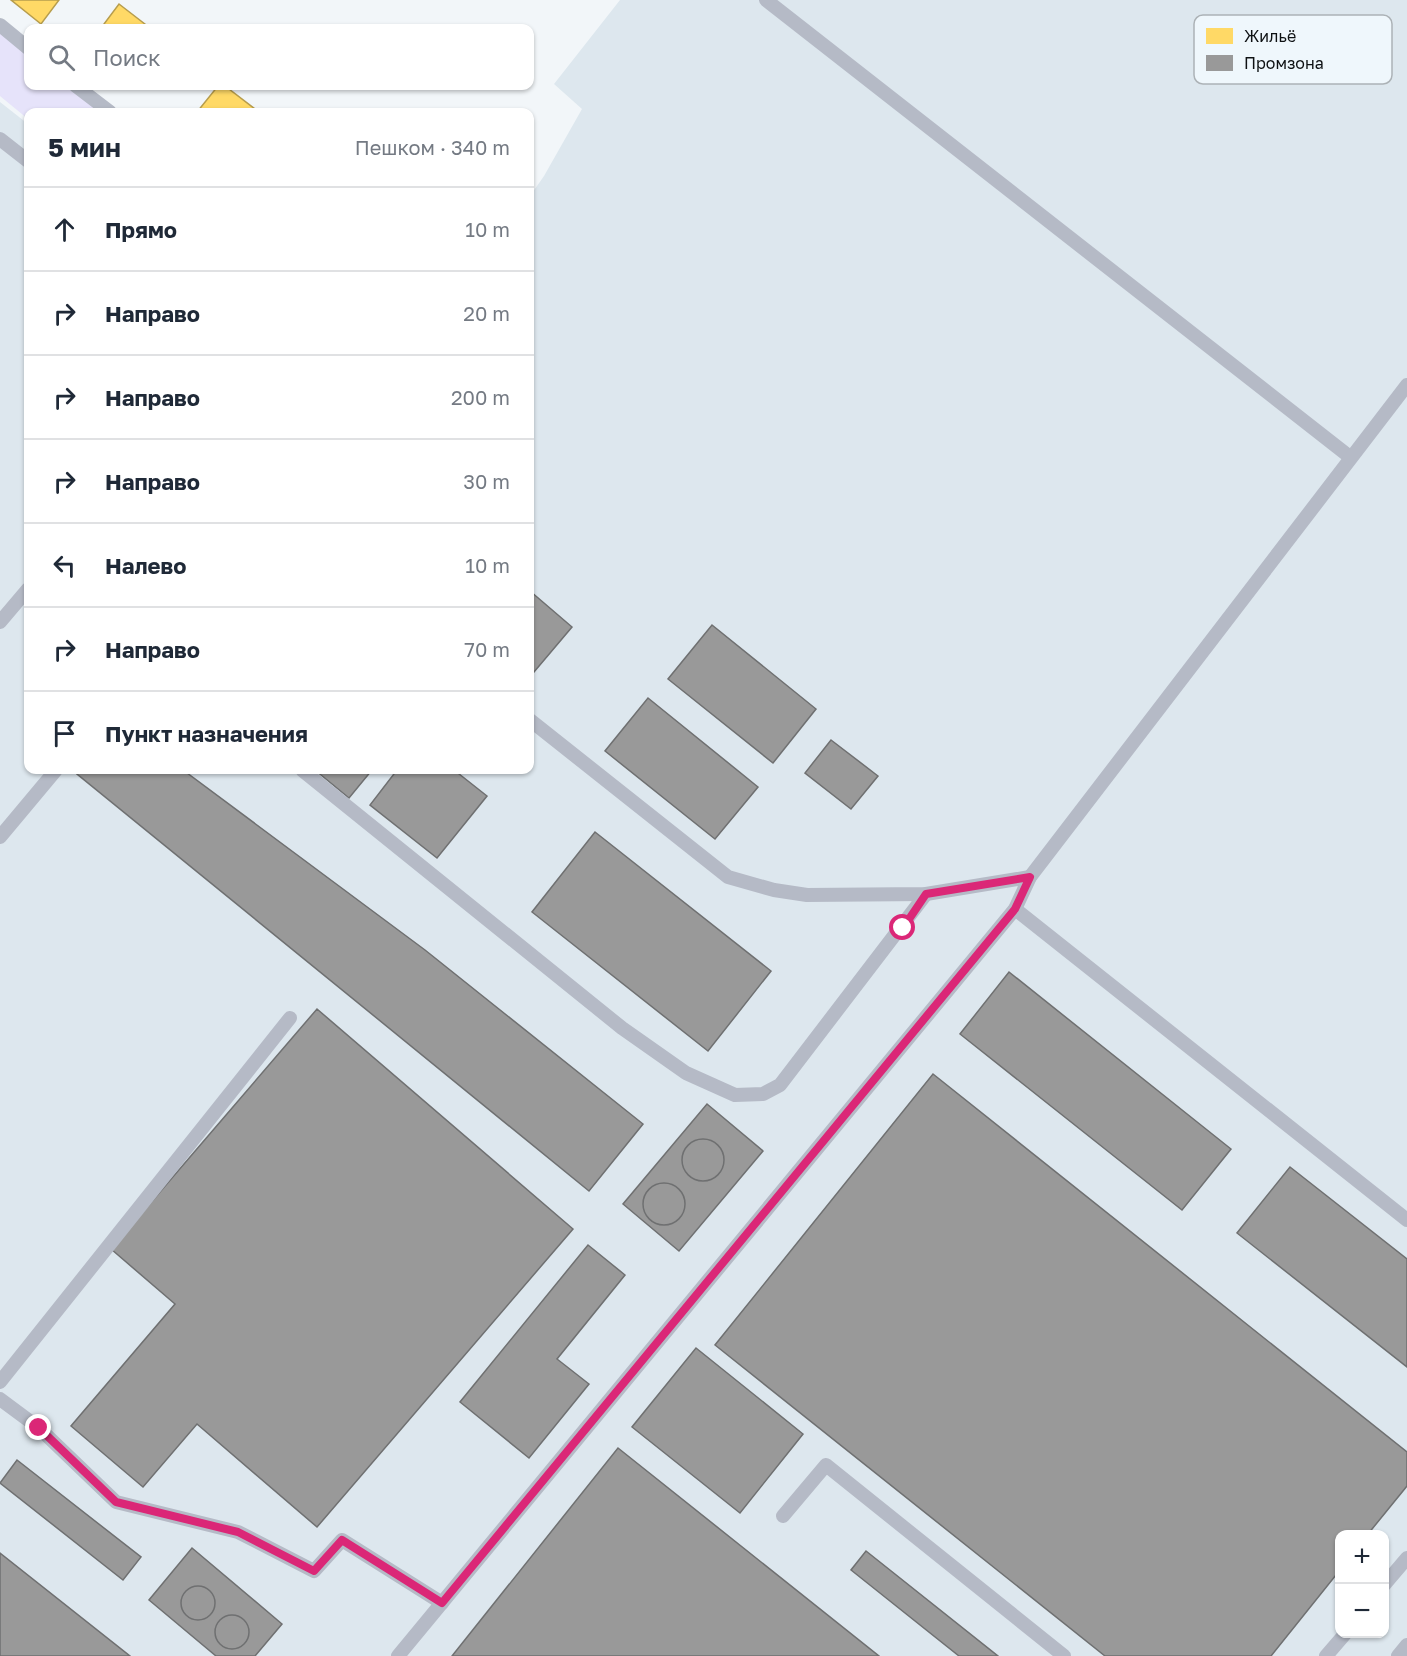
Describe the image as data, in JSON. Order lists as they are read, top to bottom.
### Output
{
  "legend": ["Жильё", "Промзона"],
  "page": {
    "search": "Поиск",
    "heading": ["5 мин", "Пешком · 340 m"],
    "list": [
      ["Прямо", "10 m"],
      ["Направо", "20 m"],
      ["Направо", "200 m"],
      ["Направо", "30 m"],
      ["Налево", "10 m"],
      ["Направо", "70 m"],
      "Пункт назначения"
    ],
    "map_buttons": ["+", "−"]
  }
}
